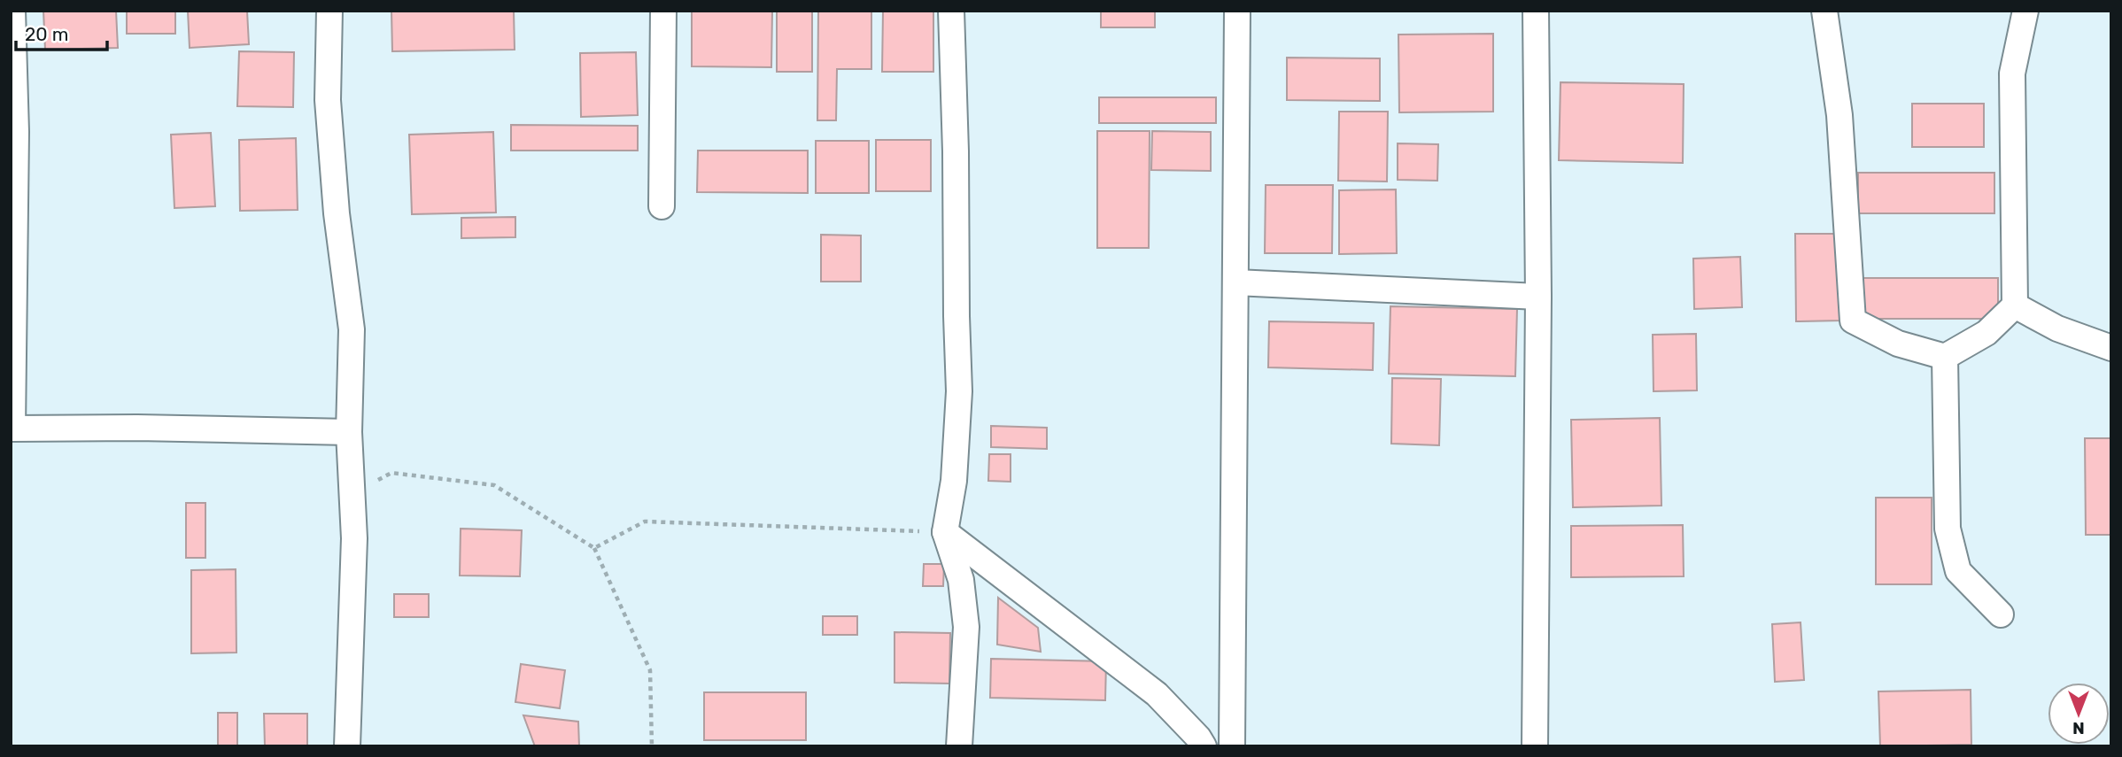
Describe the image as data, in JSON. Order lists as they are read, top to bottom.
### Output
{
  "scale_bar": "20 m",
  "north": "bottom"
}
